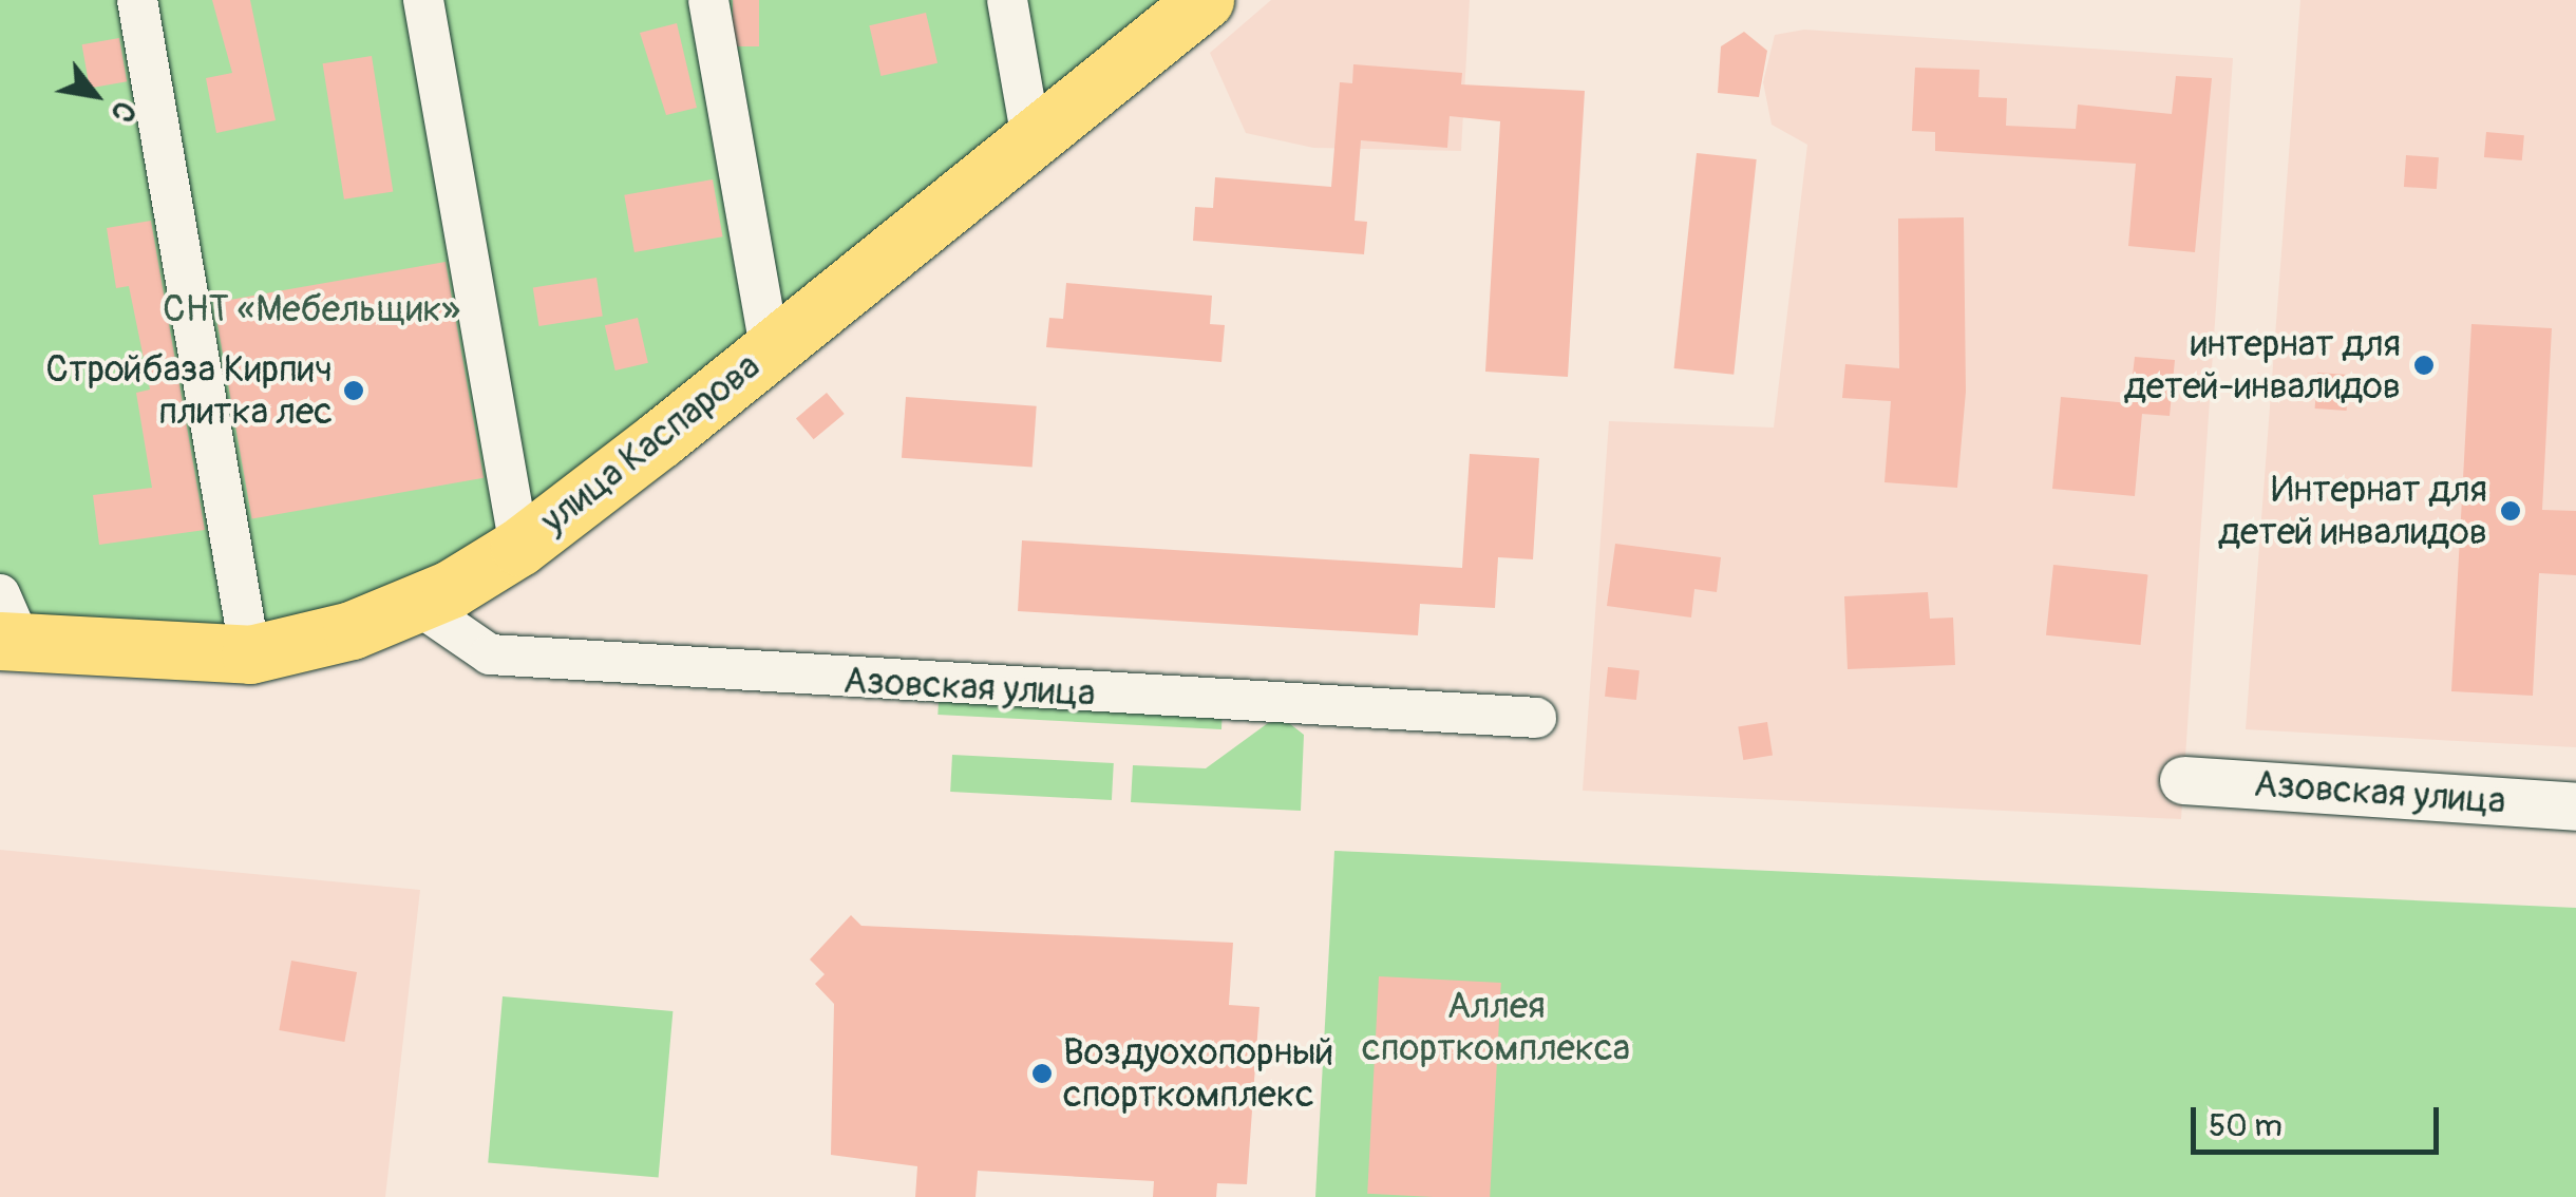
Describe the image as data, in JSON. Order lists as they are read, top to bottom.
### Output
{
  "streets": {
    "main road": ["улица Каспарова"],
    "street": ["Азовская улица"]
  },
  "crossings": [
    ["улица Каспарова", "Азовская улица"]
  ],
  "parks": ["СНТ «Мебельщик»", "Аллея спорткомплекса"],
  "places": [
    "интернат для детей-инвалидов",
    "Стройбаза Кирпич плитка лес",
    "Интернат для детей инвалидов",
    "Воздуохопорный спорткомплекс"
  ],
  "scale_bar": "50 m",
  "north": "bottom right"
}
